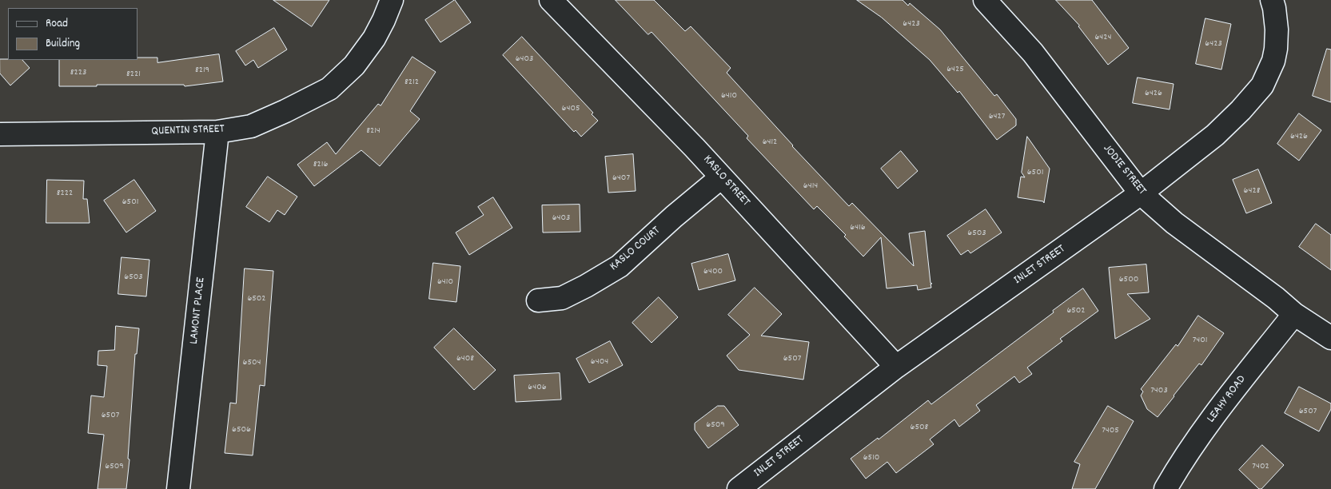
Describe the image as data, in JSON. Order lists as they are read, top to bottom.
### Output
{
  "streets": {
    "street": [
      "QUENTIN STREET",
      "JODIE STREET",
      "KASLO STREET",
      "KASLO COURT",
      "INLET STREET",
      "LAMONT PLACE",
      "LEAHY ROAD"
    ]
  },
  "crossings": [
    ["QUENTIN STREET", "LAMONT PLACE"],
    ["JODIE STREET", "INLET STREET"],
    ["JODIE STREET", "LEAHY ROAD"],
    ["KASLO STREET", "KASLO COURT"],
    ["KASLO STREET", "INLET STREET"]
  ],
  "house_numbers": [
    "6423",
    "6424",
    "6423",
    "6403",
    "6425",
    "8219",
    "8223",
    "8221",
    "8212",
    "6426",
    "6410",
    "6405",
    "6427",
    "8214",
    "6426",
    "6412",
    "8216",
    "6501",
    "6407",
    "6414",
    "6428",
    "8222",
    "6501",
    "6403",
    "6416",
    "6503",
    "6400",
    "6503",
    "6500",
    "6410",
    "6502",
    "6502",
    "7401",
    "6408",
    "6507",
    "6404",
    "6504",
    "6406",
    "7403",
    "6507",
    "6507",
    "6509",
    "6508",
    "6506",
    "7405",
    "6510",
    "6509",
    "7402"
  ],
  "legend": ["Road", "Building"]
}
